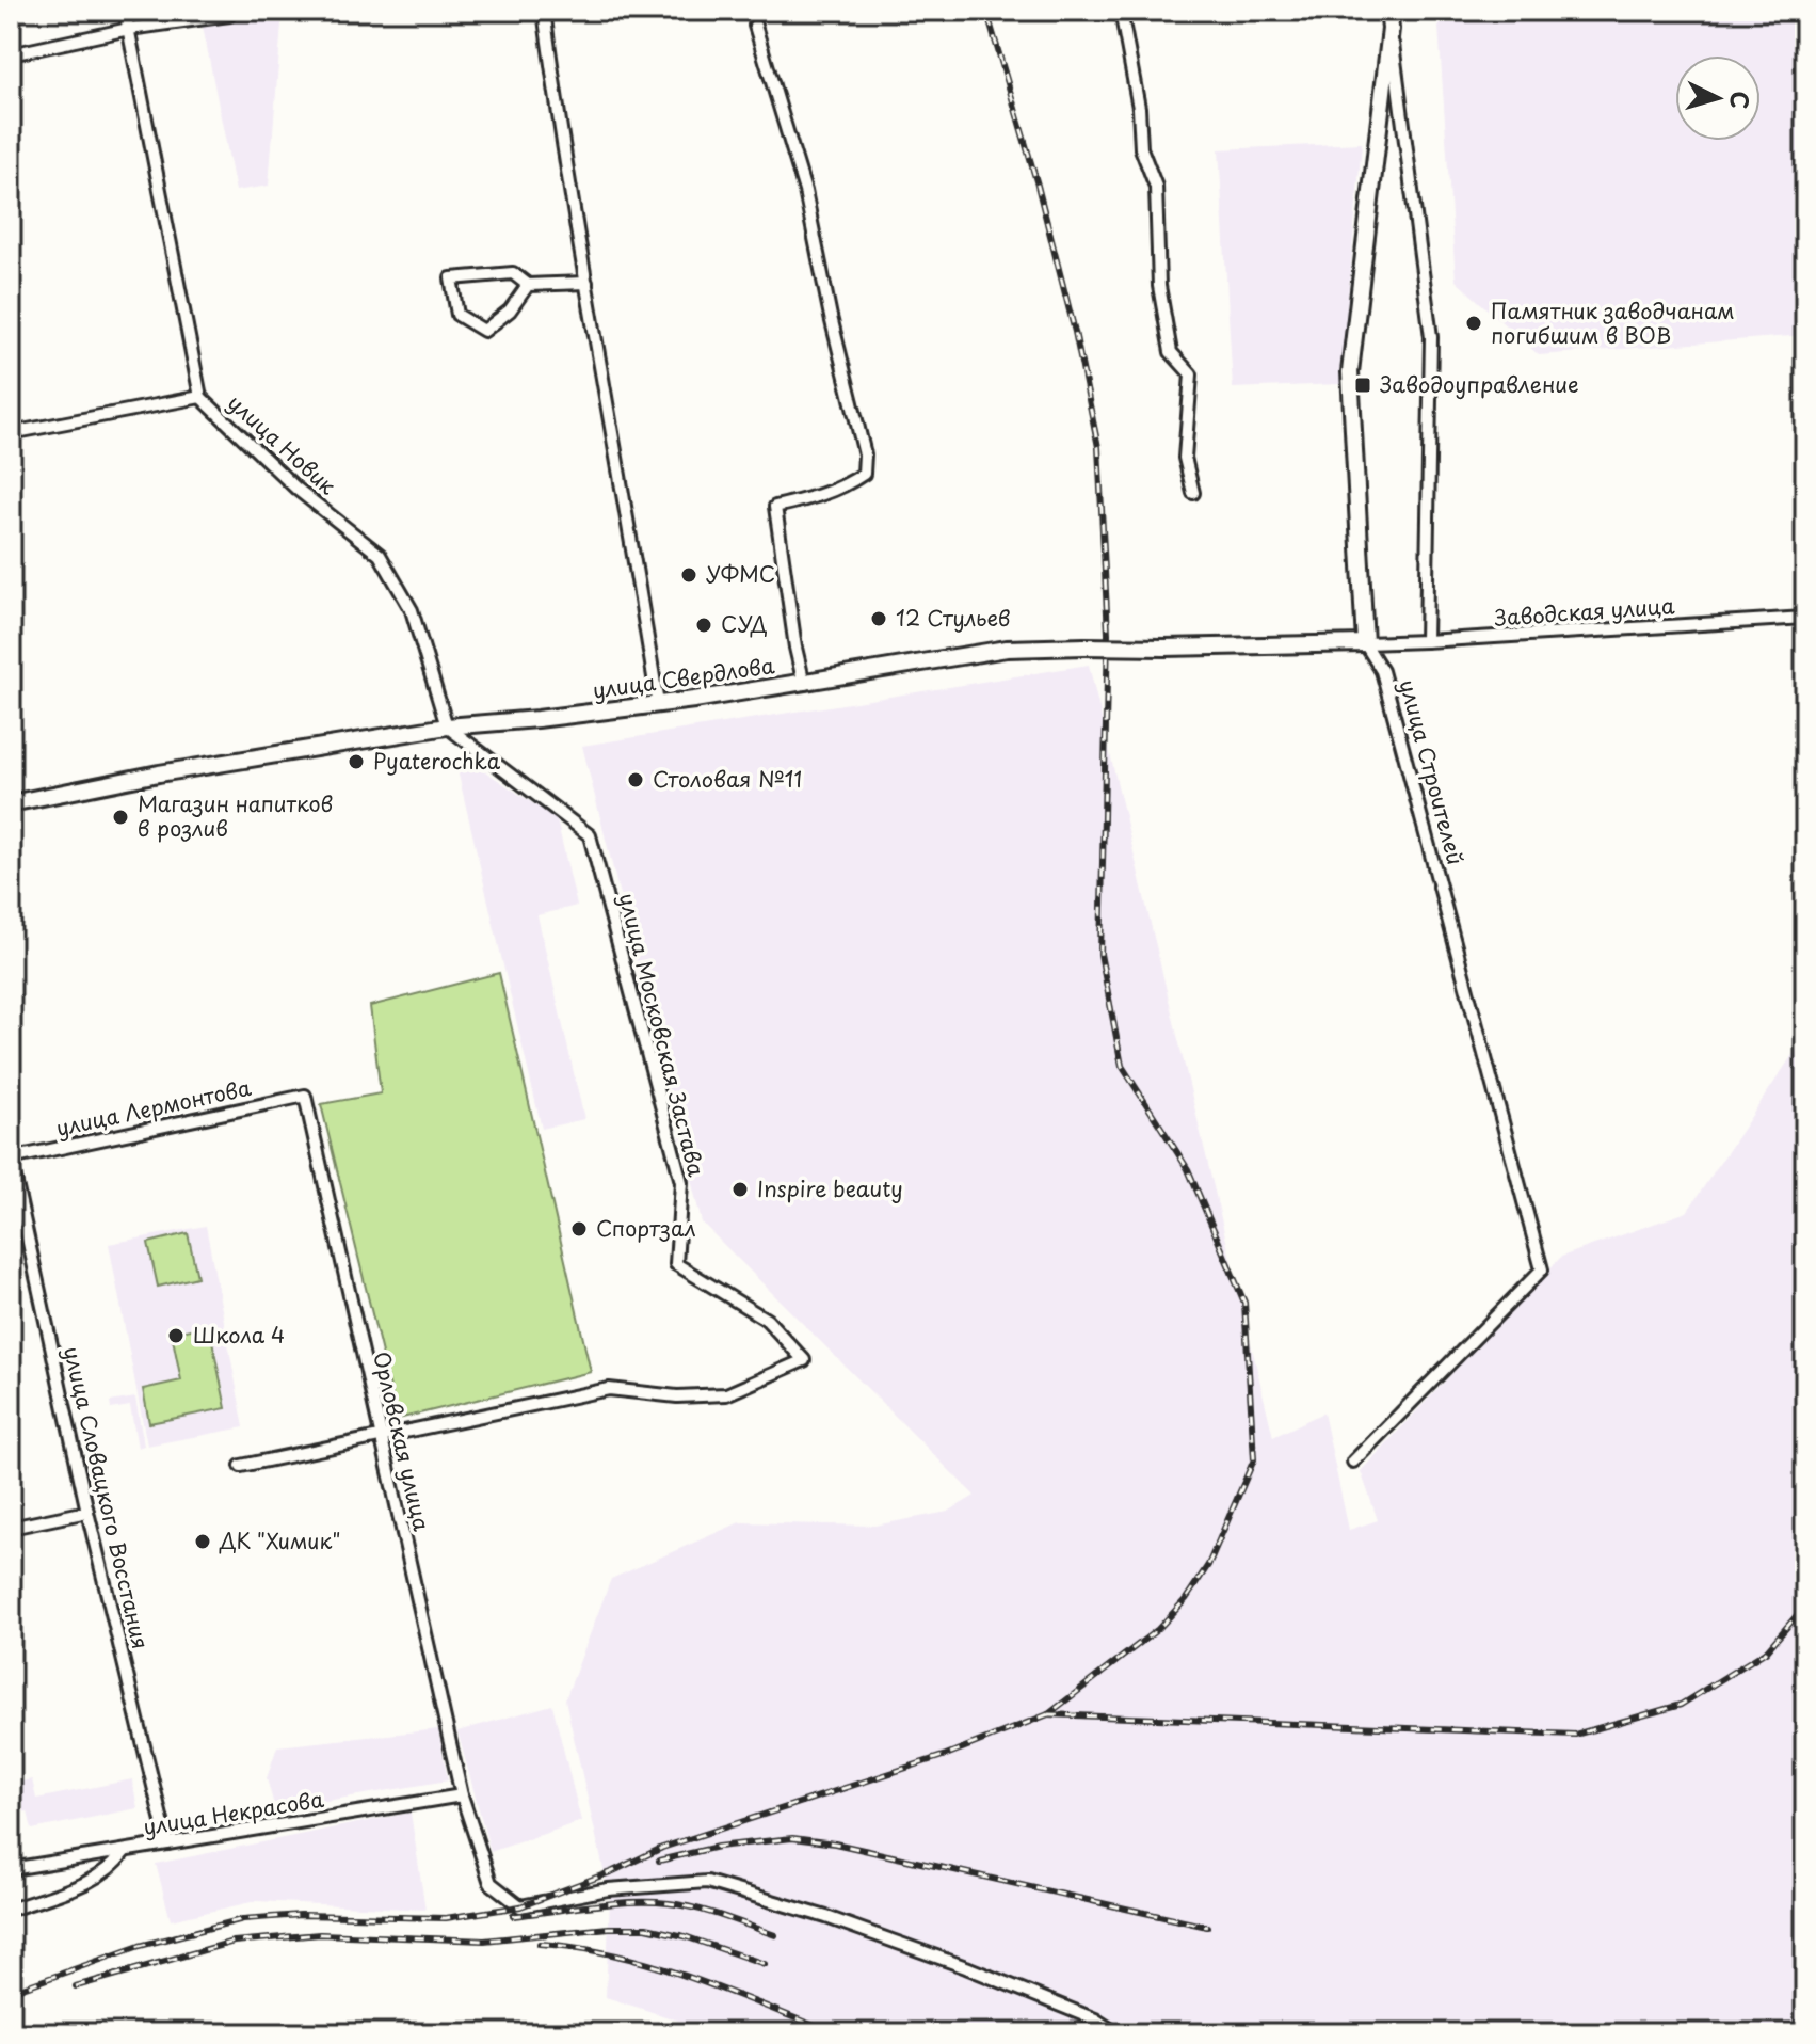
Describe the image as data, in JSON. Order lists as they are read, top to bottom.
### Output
{
  "streets": {
    "main road": ["улица Свердлова", "улица Строителей"],
    "street": [
      "улица Новик",
      "Заводская улица",
      "улица Московская Застава",
      "улица Лермонтова",
      "Орловская улица",
      "улица Словацкого Восстания",
      "улица Некрасова"
    ]
  },
  "crossings": [
    ["улица Новик", "улица Свердлова"],
    ["улица Новик", "улица Московская Застава"],
    ["Заводская улица", "улица Свердлова"],
    ["Заводская улица", "улица Строителей"],
    ["улица Свердлова", "улица Строителей"],
    ["улица Свердлова", "улица Московская Застава"],
    ["улица Московская Застава", "Орловская улица"],
    ["улица Лермонтова", "Орловская улица"],
    ["улица Лермонтова", "улица Словацкого Восстания"],
    ["Орловская улица", "улица Некрасова"],
    ["улица Словацкого Восстания", "улица Некрасова"]
  ],
  "places": {
    "other": [
      "Памятник заводчанам погибшим в ВОВ",
      "УФМС",
      "12 Стульев",
      "СУД",
      "Pyaterochka",
      "Столовая №11",
      "Магазин напитков в розлив",
      "Inspire beauty",
      "Спортзал",
      "Школа 4",
      "ДК \"Химик\""
    ],
    "transit": ["Заводоуправление"]
  },
  "north": "right"
}
